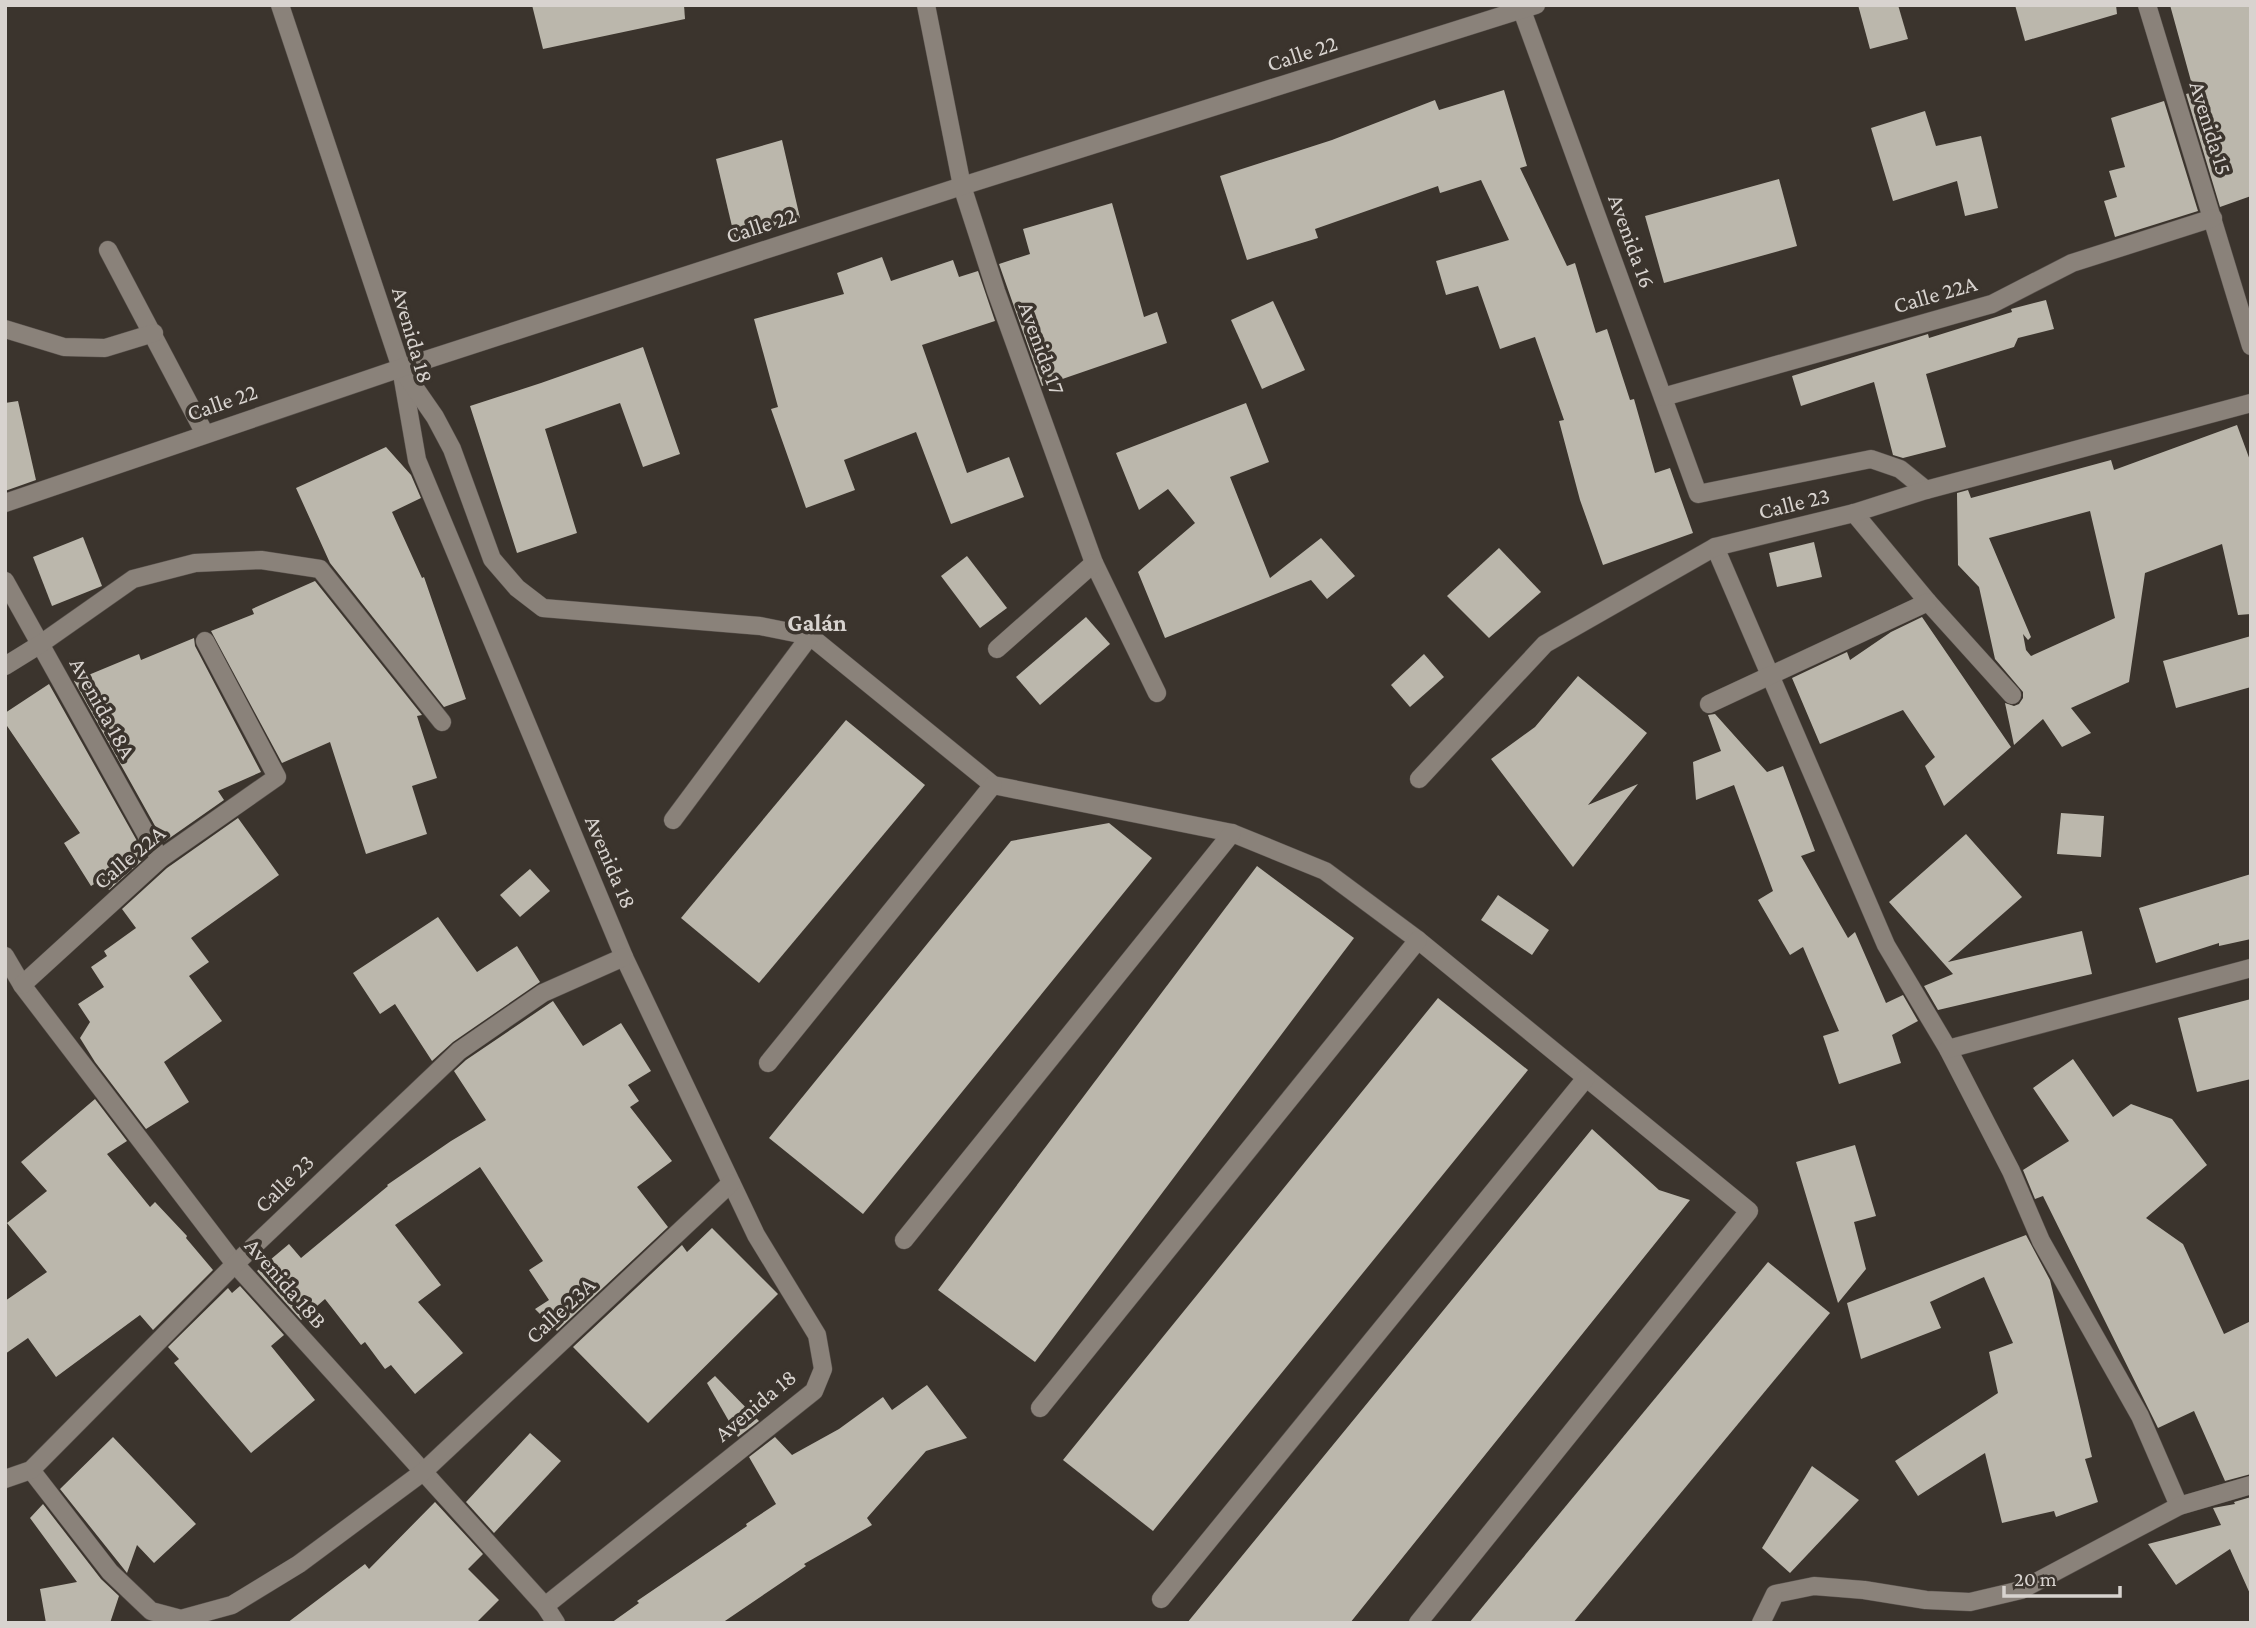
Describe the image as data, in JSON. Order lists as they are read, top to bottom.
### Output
{
  "streets": {
    "street": [
      "Calle 22",
      "Avenida 15",
      "Avenida 16",
      "Calle 22A",
      "Avenida 18",
      "Avenida 17",
      "Calle 23",
      "Avenida 18A",
      "Avenida 18B",
      "Calle 23A"
    ]
  },
  "crossings": [
    ["Calle 22", "Avenida 16"],
    ["Calle 22", "Avenida 18"],
    ["Calle 22", "Avenida 17"],
    ["Avenida 15", "Calle 22A"],
    ["Avenida 16", "Calle 22A"],
    ["Avenida 16", "Calle 23"],
    ["Calle 22A", "Avenida 18A"],
    ["Calle 22A", "Avenida 18B"],
    ["Avenida 18", "Calle 23"],
    ["Avenida 18", "Avenida 18B"],
    ["Avenida 18", "Calle 23A"],
    ["Calle 23", "Avenida 18B"],
    ["Avenida 18B", "Calle 23A"]
  ],
  "districts": ["Galán"],
  "scale_bar": "20 m"
}
